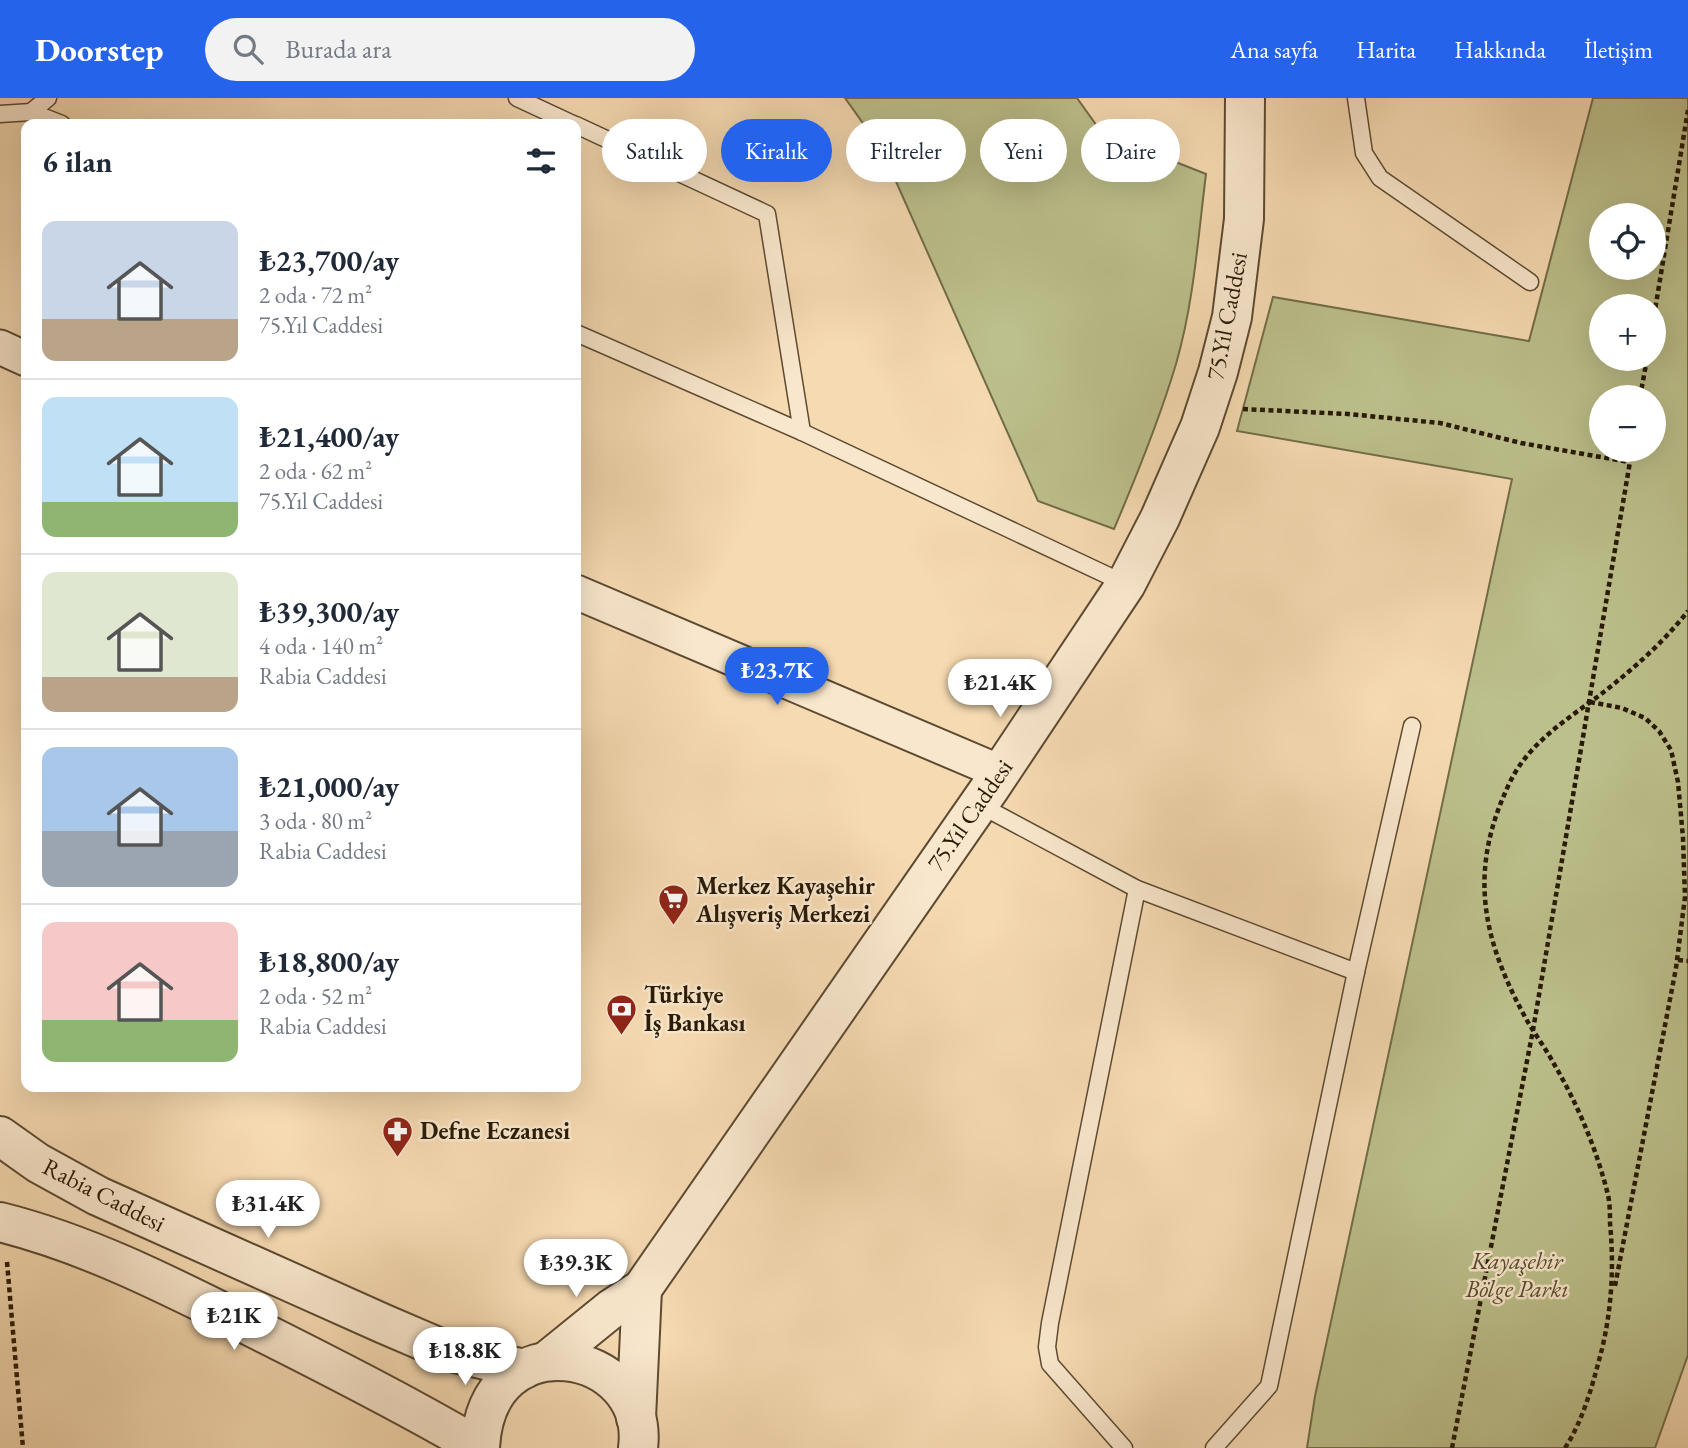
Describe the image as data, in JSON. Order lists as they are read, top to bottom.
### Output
{
  "streets": {
    "street": ["75.Yıl Caddesi", "Rabia Caddesi"]
  },
  "parks": ["Kayaşehir Bölge Parkı"],
  "places": {
    "supermarket": ["Merkez Kayaşehir Alışveriş Merkezi"],
    "bank": ["Türkiye İş Bankası"],
    "pharmacy": ["Defne Eczanesi"]
  },
  "page": {
    "header": "Doorstep",
    "search": "Burada ara",
    "nav": [
      "Ana sayfa",
      "Harita",
      "Hakkında",
      "İletişim"
    ],
    "chip": [
      "Satılık",
      "Kiralık",
      "Filtreler",
      "Yeni",
      "Daire"
    ],
    "heading": "6 ilan",
    "map_buttons": ["+", "−"],
    "list": [
      {
        "name": "₺23,700/ay",
        "note": "2 oda · 72 m² · 75.Yıl Caddesi"
      },
      {
        "name": "₺21,400/ay",
        "note": "2 oda · 62 m² · 75.Yıl Caddesi"
      },
      {
        "name": "₺39,300/ay",
        "note": "4 oda · 140 m² · Rabia Caddesi"
      },
      {
        "name": "₺21,000/ay",
        "note": "3 oda · 80 m² · Rabia Caddesi"
      },
      {
        "name": "₺18,800/ay",
        "note": "2 oda · 52 m² · Rabia Caddesi"
      }
    ],
    "price": [
      "₺23.7K",
      "₺21.4K",
      "₺31.4K",
      "₺39.3K",
      "₺21K",
      "₺18.8K"
    ]
  }
}
